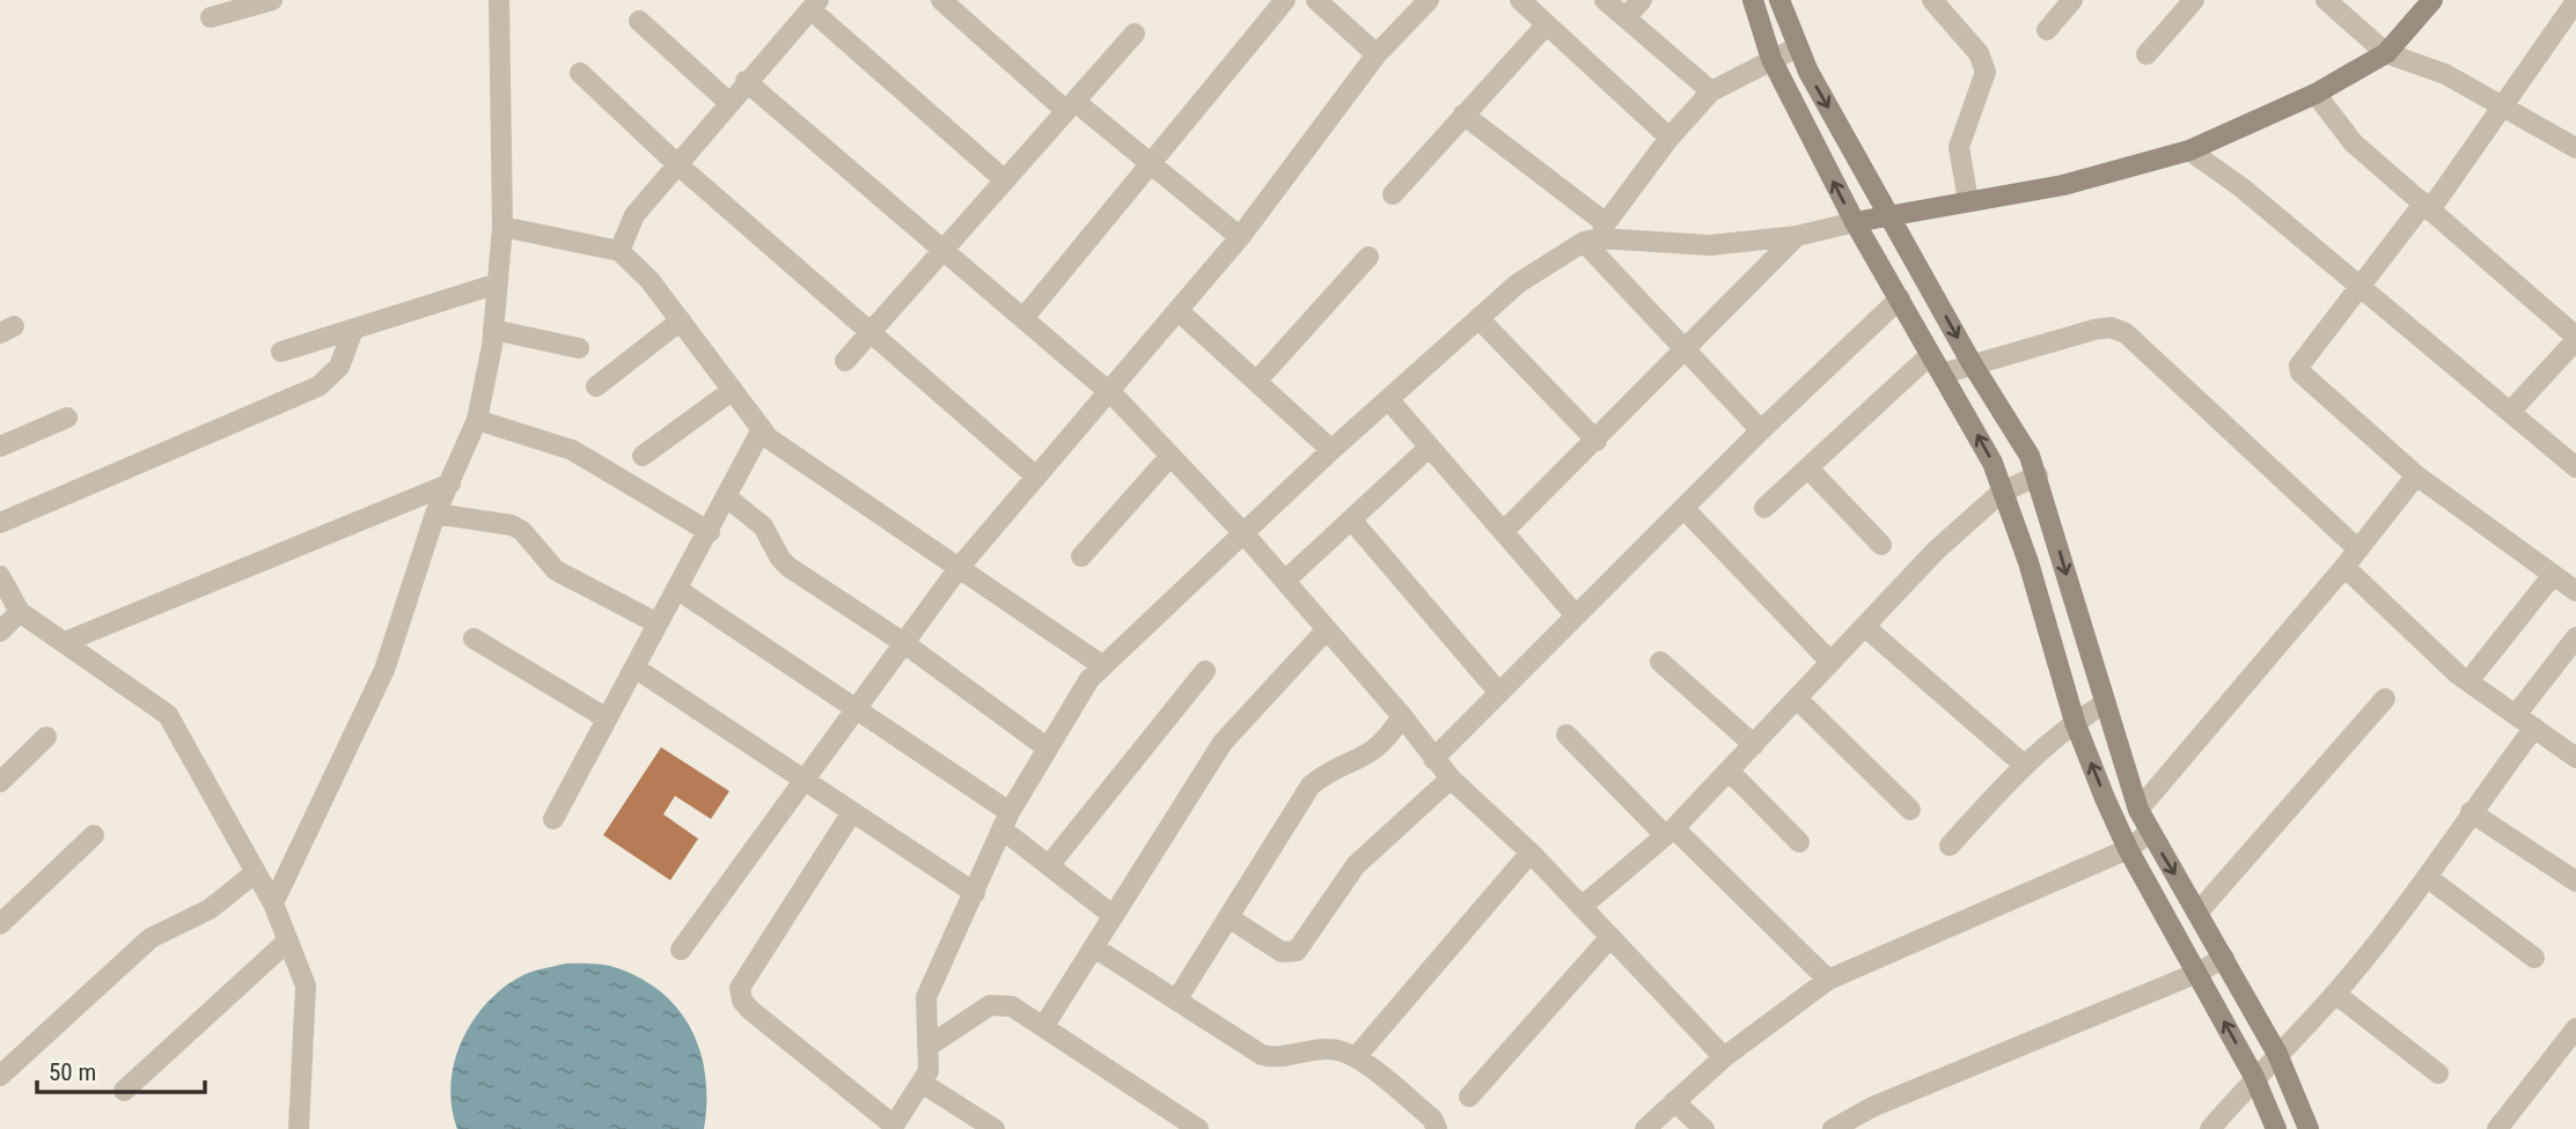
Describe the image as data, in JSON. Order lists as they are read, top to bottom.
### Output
{
  "scale_bar": "50 m"
}
